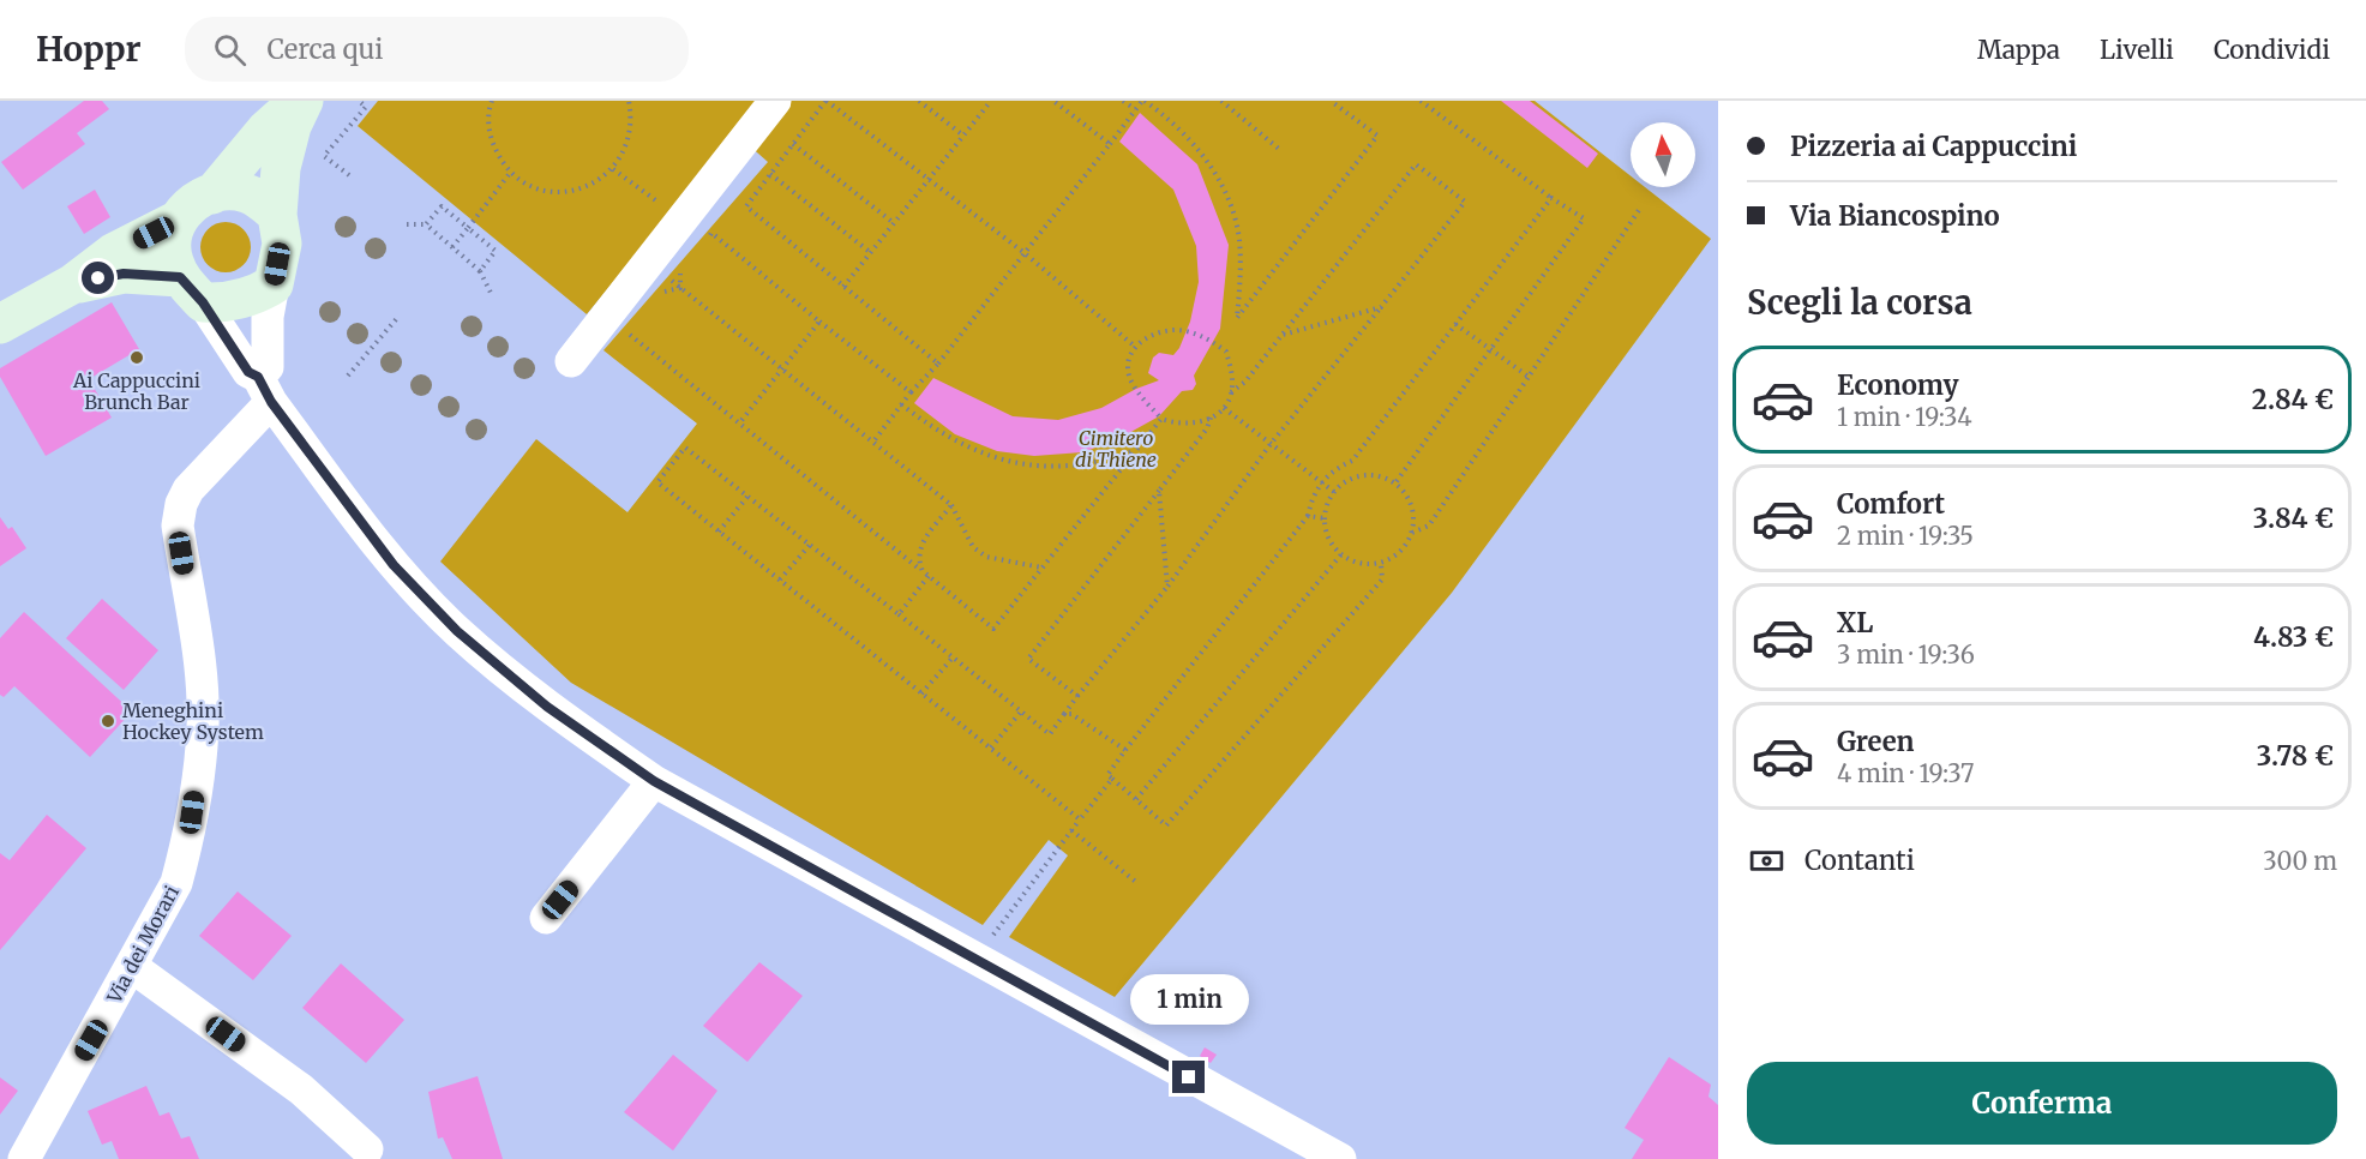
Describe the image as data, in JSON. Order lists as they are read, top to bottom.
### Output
{
  "streets": {
    "street": ["Via dei Morari"]
  },
  "parks": ["Cimitero di Thiene"],
  "places": ["Ai Cappuccini Brunch Bar", "Meneghini Hockey System"],
  "north": "top",
  "page": {
    "header": "Hoppr",
    "search": "Cerca qui",
    "nav": ["Mappa", "Livelli", "Condividi"],
    "banner": ["Pizzeria ai Cappuccini", "Via Biancospino"],
    "heading": "Scegli la corsa",
    "list": [
      {
        "name": "Economy",
        "note": "1 min · 19:34",
        "value": "2.84 €"
      },
      {
        "name": "Comfort",
        "note": "2 min · 19:35",
        "value": "3.84 €"
      },
      {
        "name": "XL",
        "note": "3 min · 19:36",
        "value": "4.83 €"
      },
      {
        "name": "Green",
        "note": "4 min · 19:37",
        "value": "3.78 €"
      }
    ],
    "pay": ["Contanti", "300 m"],
    "bubble": "1 min",
    "buttons": "Conferma"
  }
}
